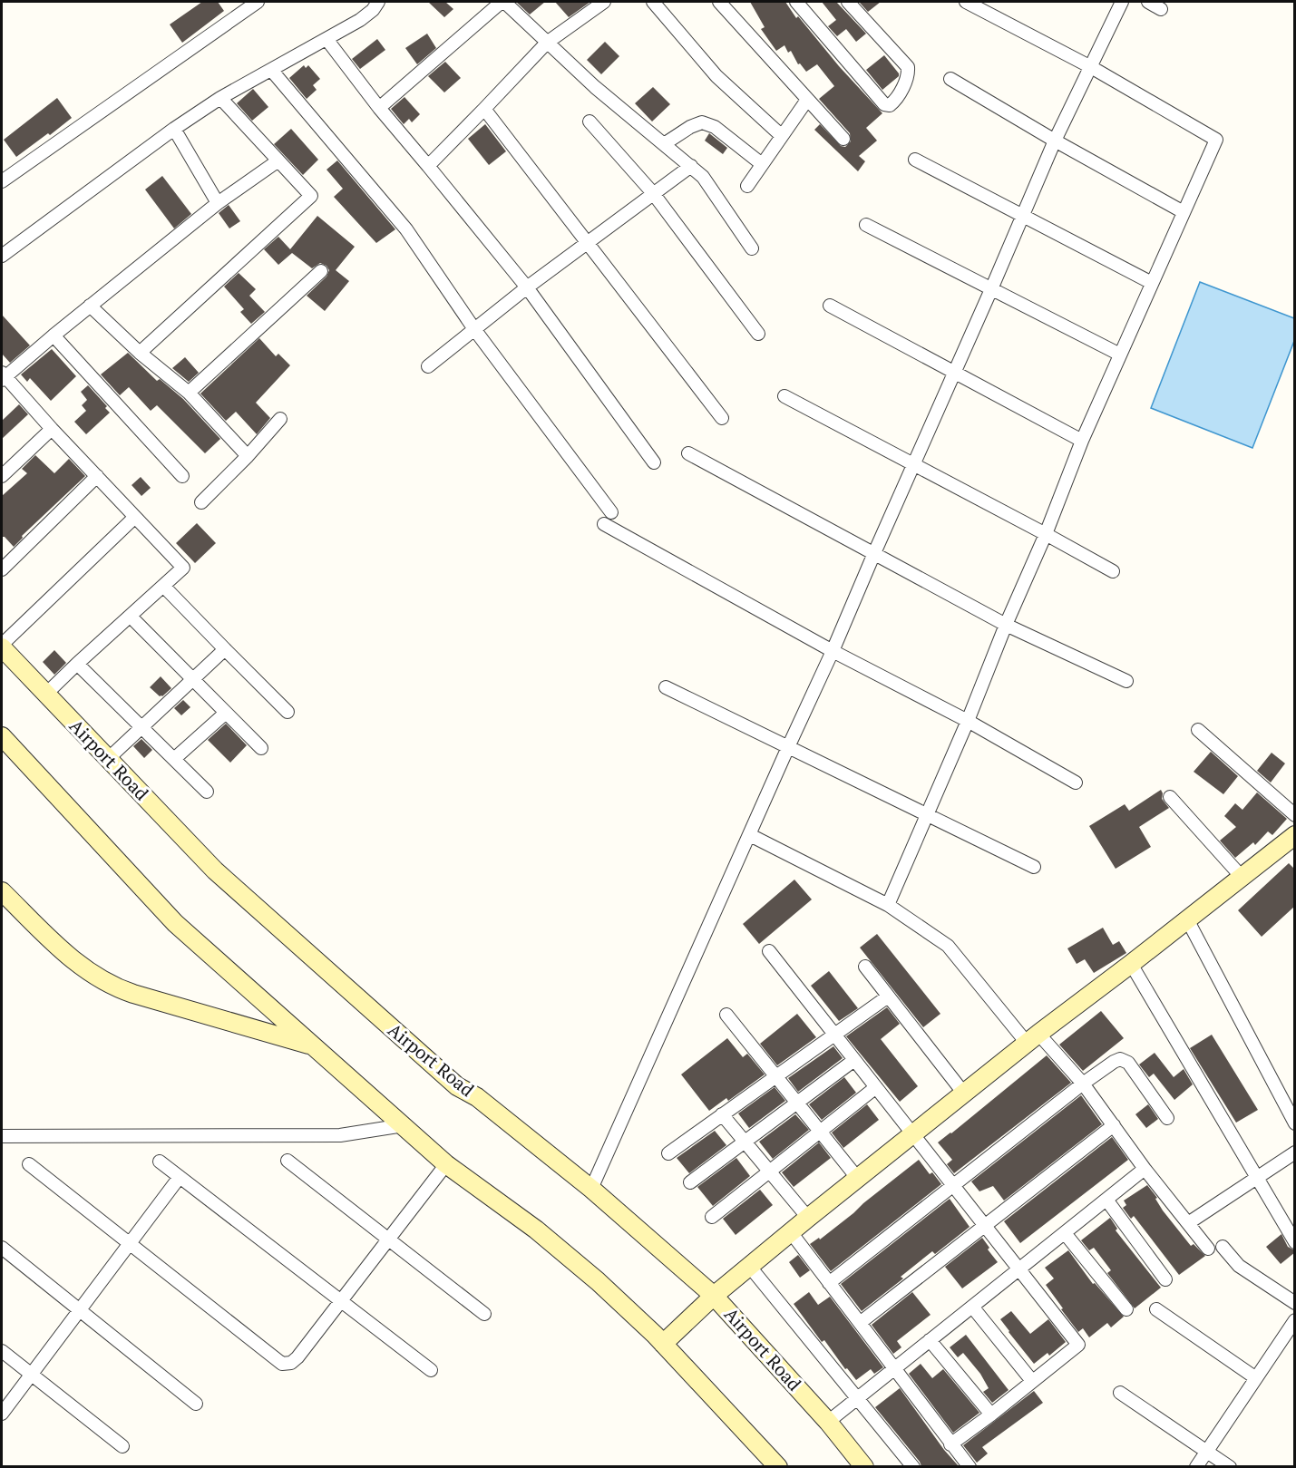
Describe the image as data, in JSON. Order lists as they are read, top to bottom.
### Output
{
  "streets": {
    "main road": ["Airport Road"]
  }
}
